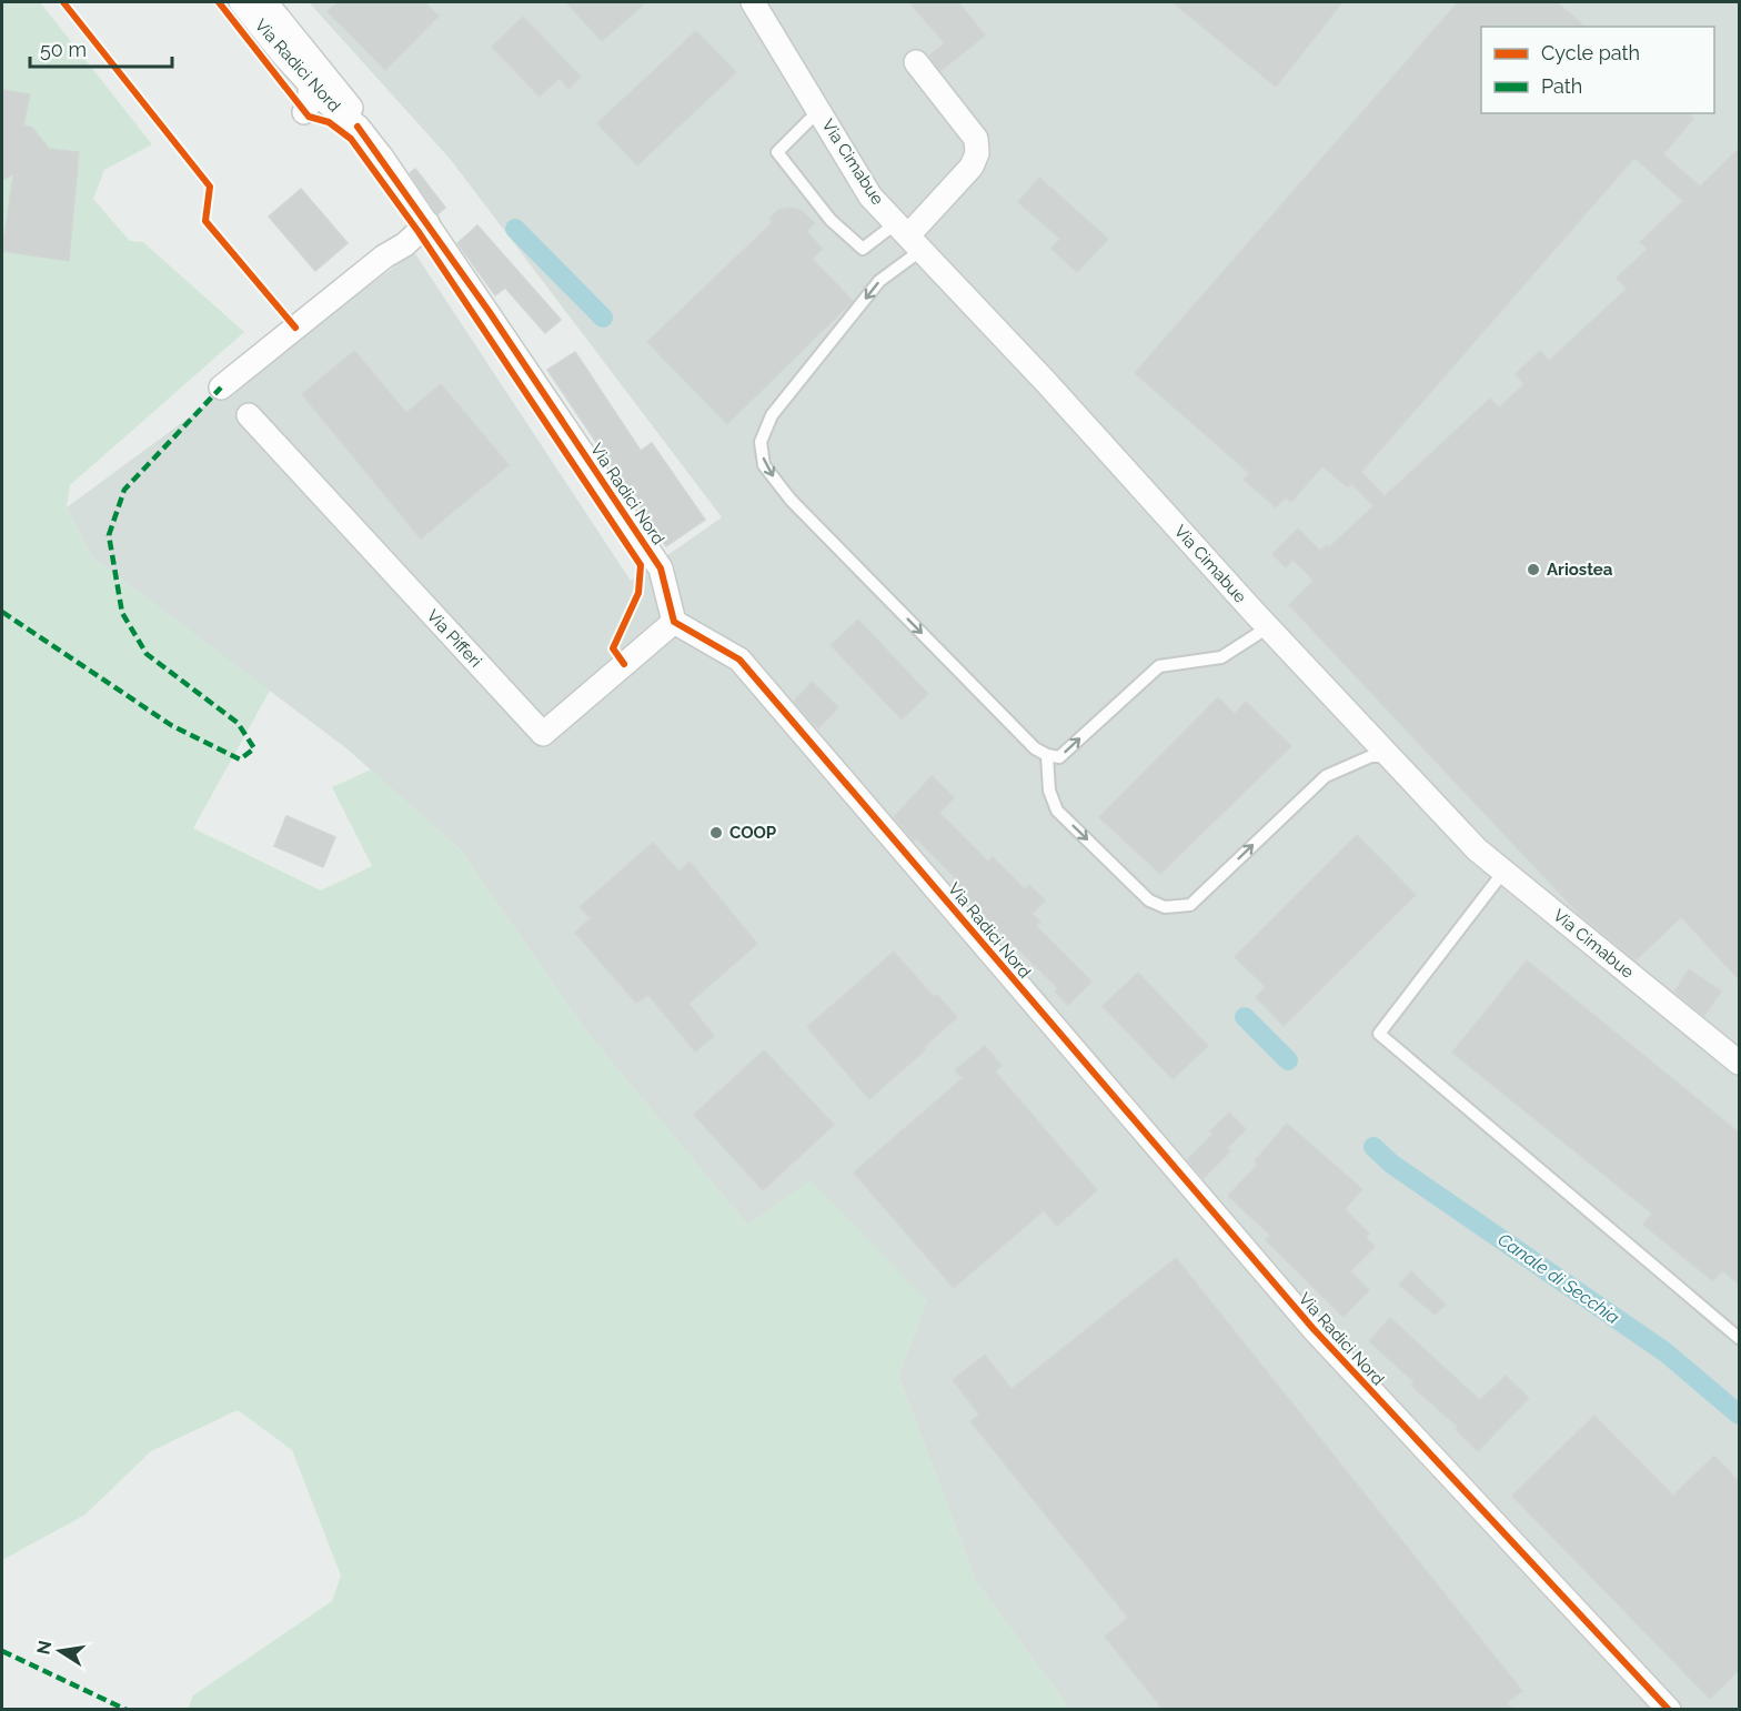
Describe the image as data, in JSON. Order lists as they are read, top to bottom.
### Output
{
  "streets": {
    "street": ["Via Radici Nord", "Via Cimabue", "Via Pifferi"]
  },
  "crossings": [
    ["Via Radici Nord", "Via Pifferi"]
  ],
  "water": ["Canale di Secchia"],
  "places": ["Ariostea", "COOP"],
  "legend": ["Cycle path", "Path"],
  "scale_bar": "50 m",
  "north": "left"
}
